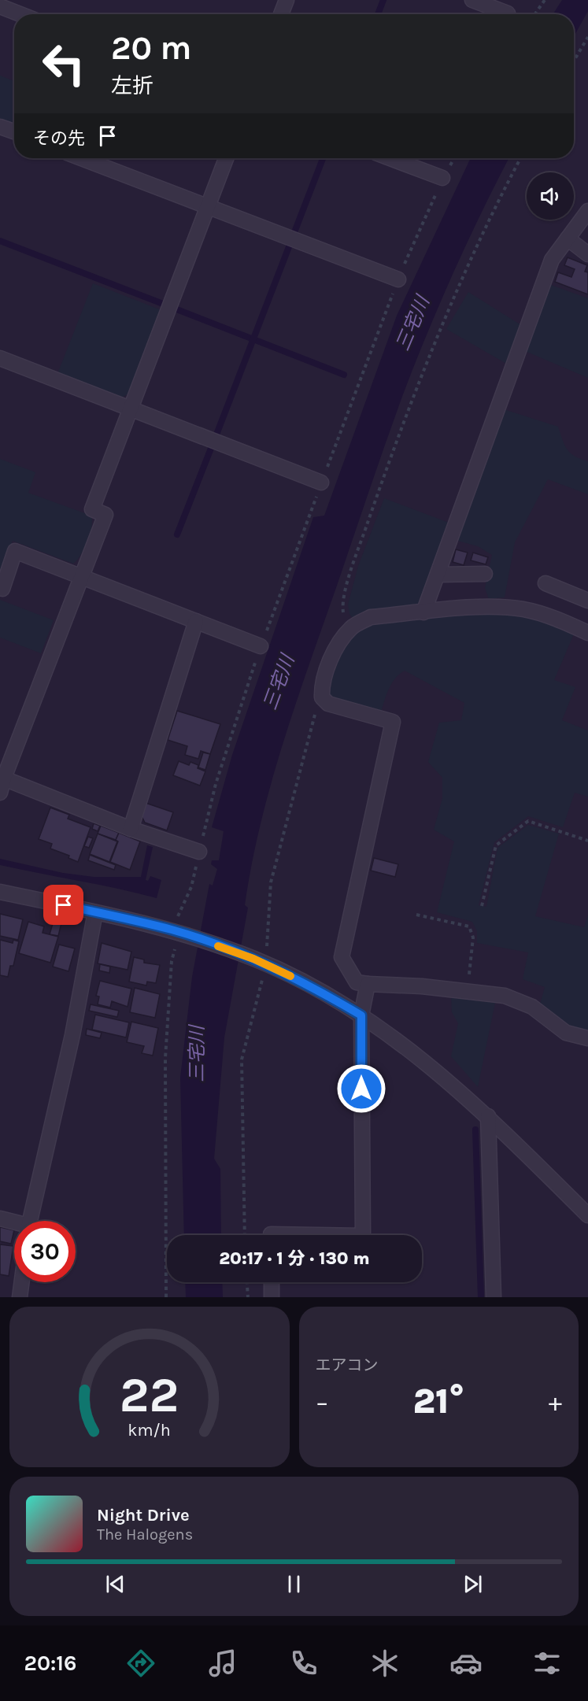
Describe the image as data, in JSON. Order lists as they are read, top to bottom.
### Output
{
  "water": ["三宅川"],
  "page": {
    "turn": ["20 m", "左折"],
    "then": "その先",
    "limit": "30",
    "trip": "20:17 · 1 分 · 130 m",
    "tile": "エアコン",
    "heat": ["−", "21°", "+"],
    "song": ["Night Drive", "The Halogens"],
    "tabs": "20:16",
    "gauge": ["22", "km/h"]
  }
}
